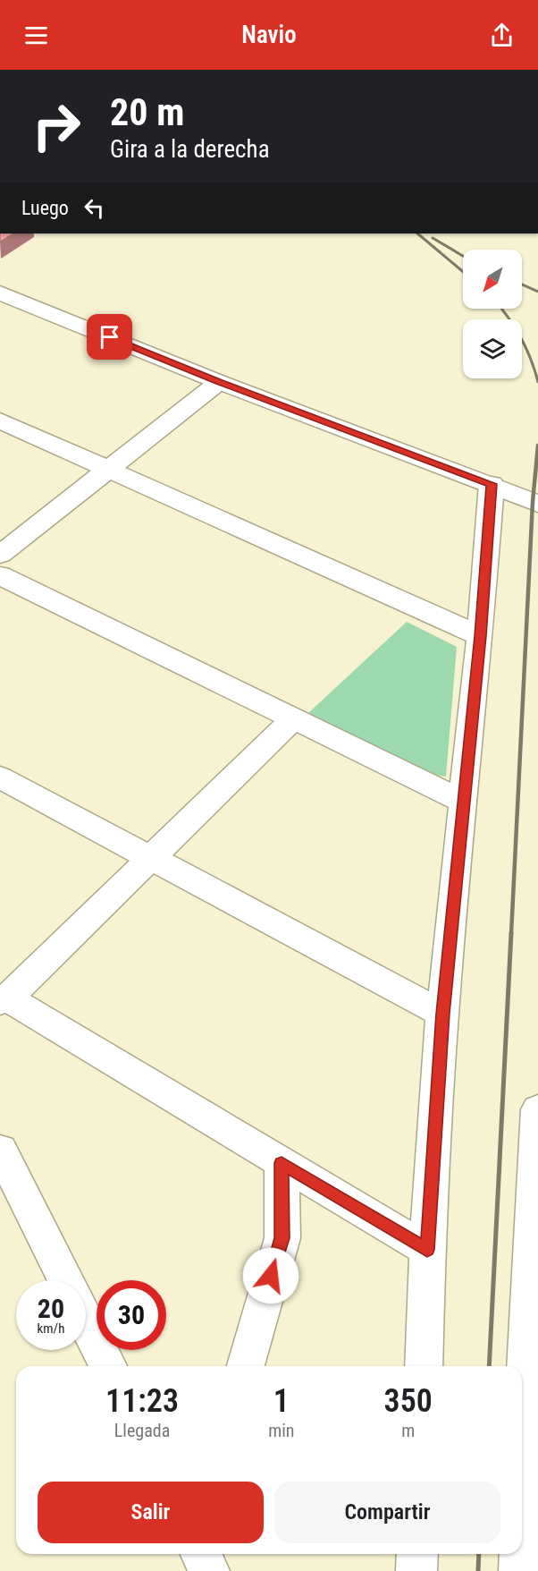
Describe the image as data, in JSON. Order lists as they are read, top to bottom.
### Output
{
  "north": "bottom left",
  "page": {
    "header": "Navio",
    "turn": ["20 m", "Gira a la derecha"],
    "then": "Luego",
    "speed": "20 km/h",
    "limit": "30",
    "eta": [
      "11:23",
      "Llegada",
      "1",
      "min",
      "350",
      "m"
    ],
    "buttons": ["Salir", "Compartir"]
  }
}
